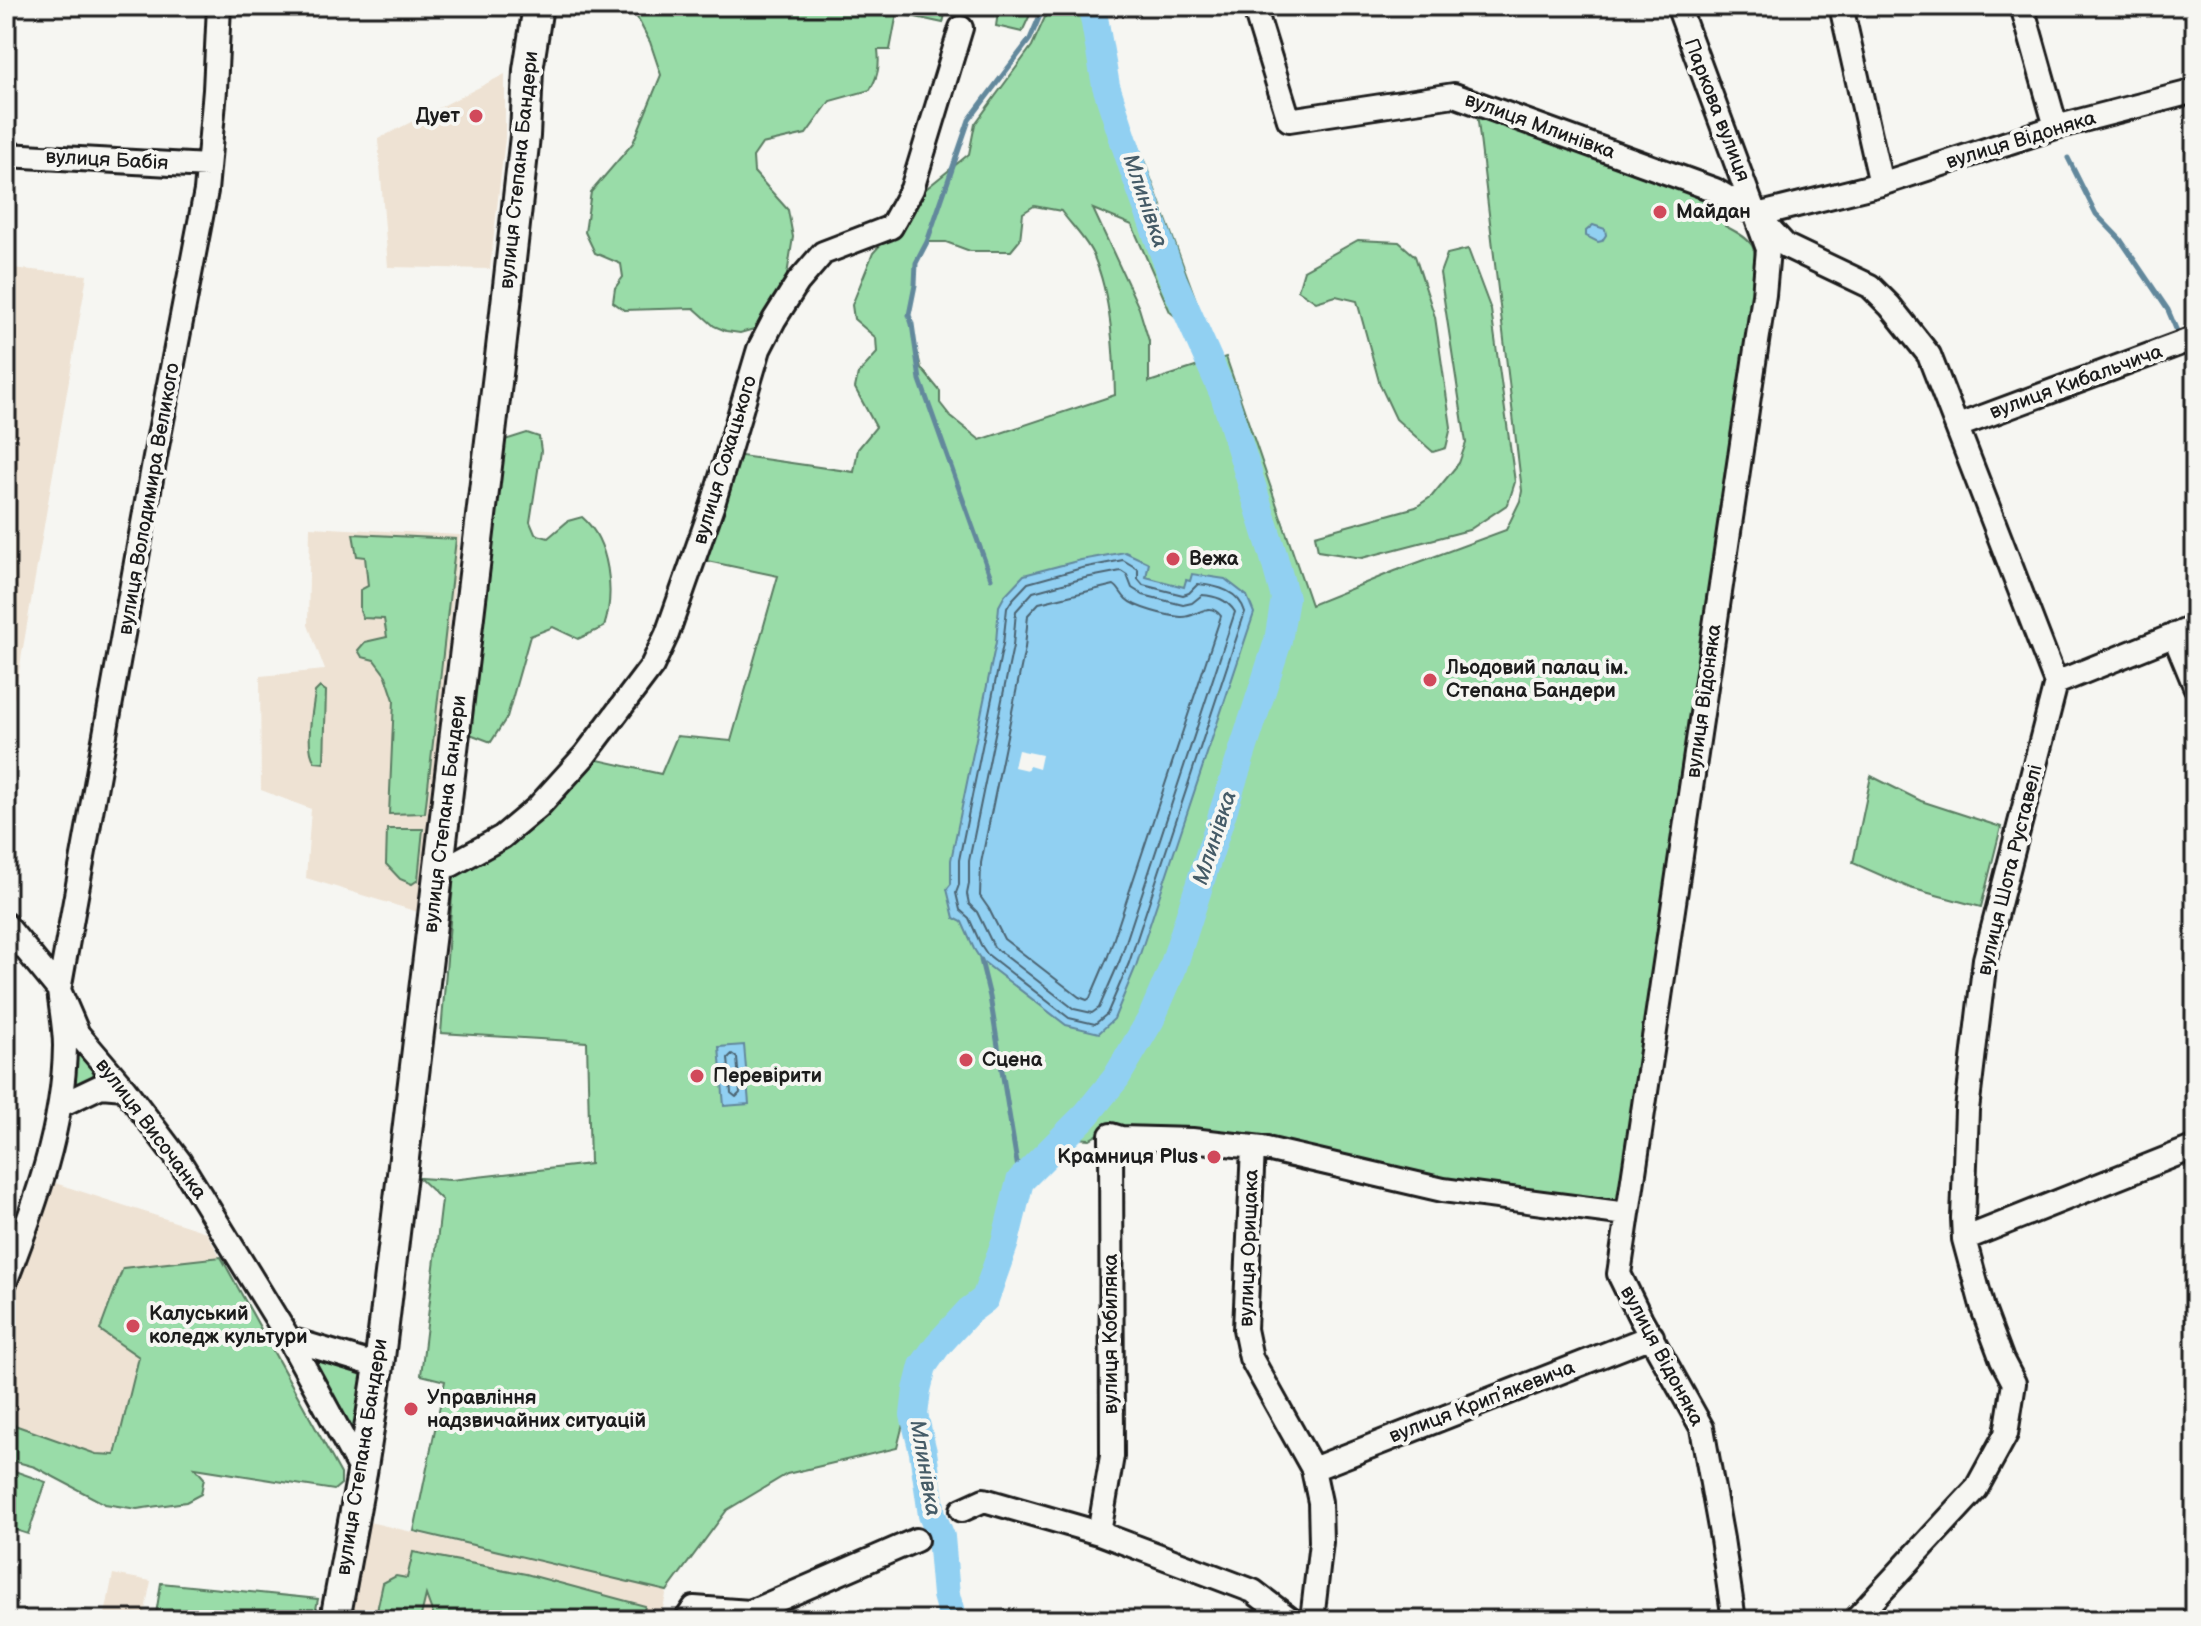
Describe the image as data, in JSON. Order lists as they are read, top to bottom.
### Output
{
  "streets": {
    "main road": ["вулиця Степана Бандери"],
    "street": [
      "Паркова вулиця",
      "вулиця Млинівка",
      "вулиця Відоняка",
      "вулиця Бабія",
      "вулиця Кибальчича",
      "вулиця Сохацького",
      "вулиця Володимира Великого",
      "вулиця Шота Руставелі",
      "вулиця Височанка",
      "вулиця Орищака",
      "вулиця Кобиляка",
      "вулиця Крипʼякевича"
    ]
  },
  "crossings": [
    ["Паркова вулиця", "вулиця Млинівка"],
    ["Паркова вулиця", "вулиця Відоняка"],
    ["вулиця Млинівка", "вулиця Відоняка"],
    ["вулиця Відоняка", "вулиця Крипʼякевича"],
    ["вулиця Бабія", "вулиця Володимира Великого"],
    ["вулиця Степана Бандери", "вулиця Сохацького"],
    ["вулиця Степана Бандери", "вулиця Височанка"],
    ["вулиця Володимира Великого", "вулиця Височанка"],
    ["вулиця Орищака", "вулиця Кобиляка"],
    ["вулиця Орищака", "вулиця Крипʼякевича"]
  ],
  "water": ["Млинівка"],
  "places": [
    "Дует",
    "Майдан",
    "Вежа",
    "Льодовий палац ім. Степана Бандери",
    "Сцена",
    "Перевірити",
    "Крамниця Plus",
    "Калуський коледж культури",
    "Управління надзвичайних ситуацій"
  ]
}
